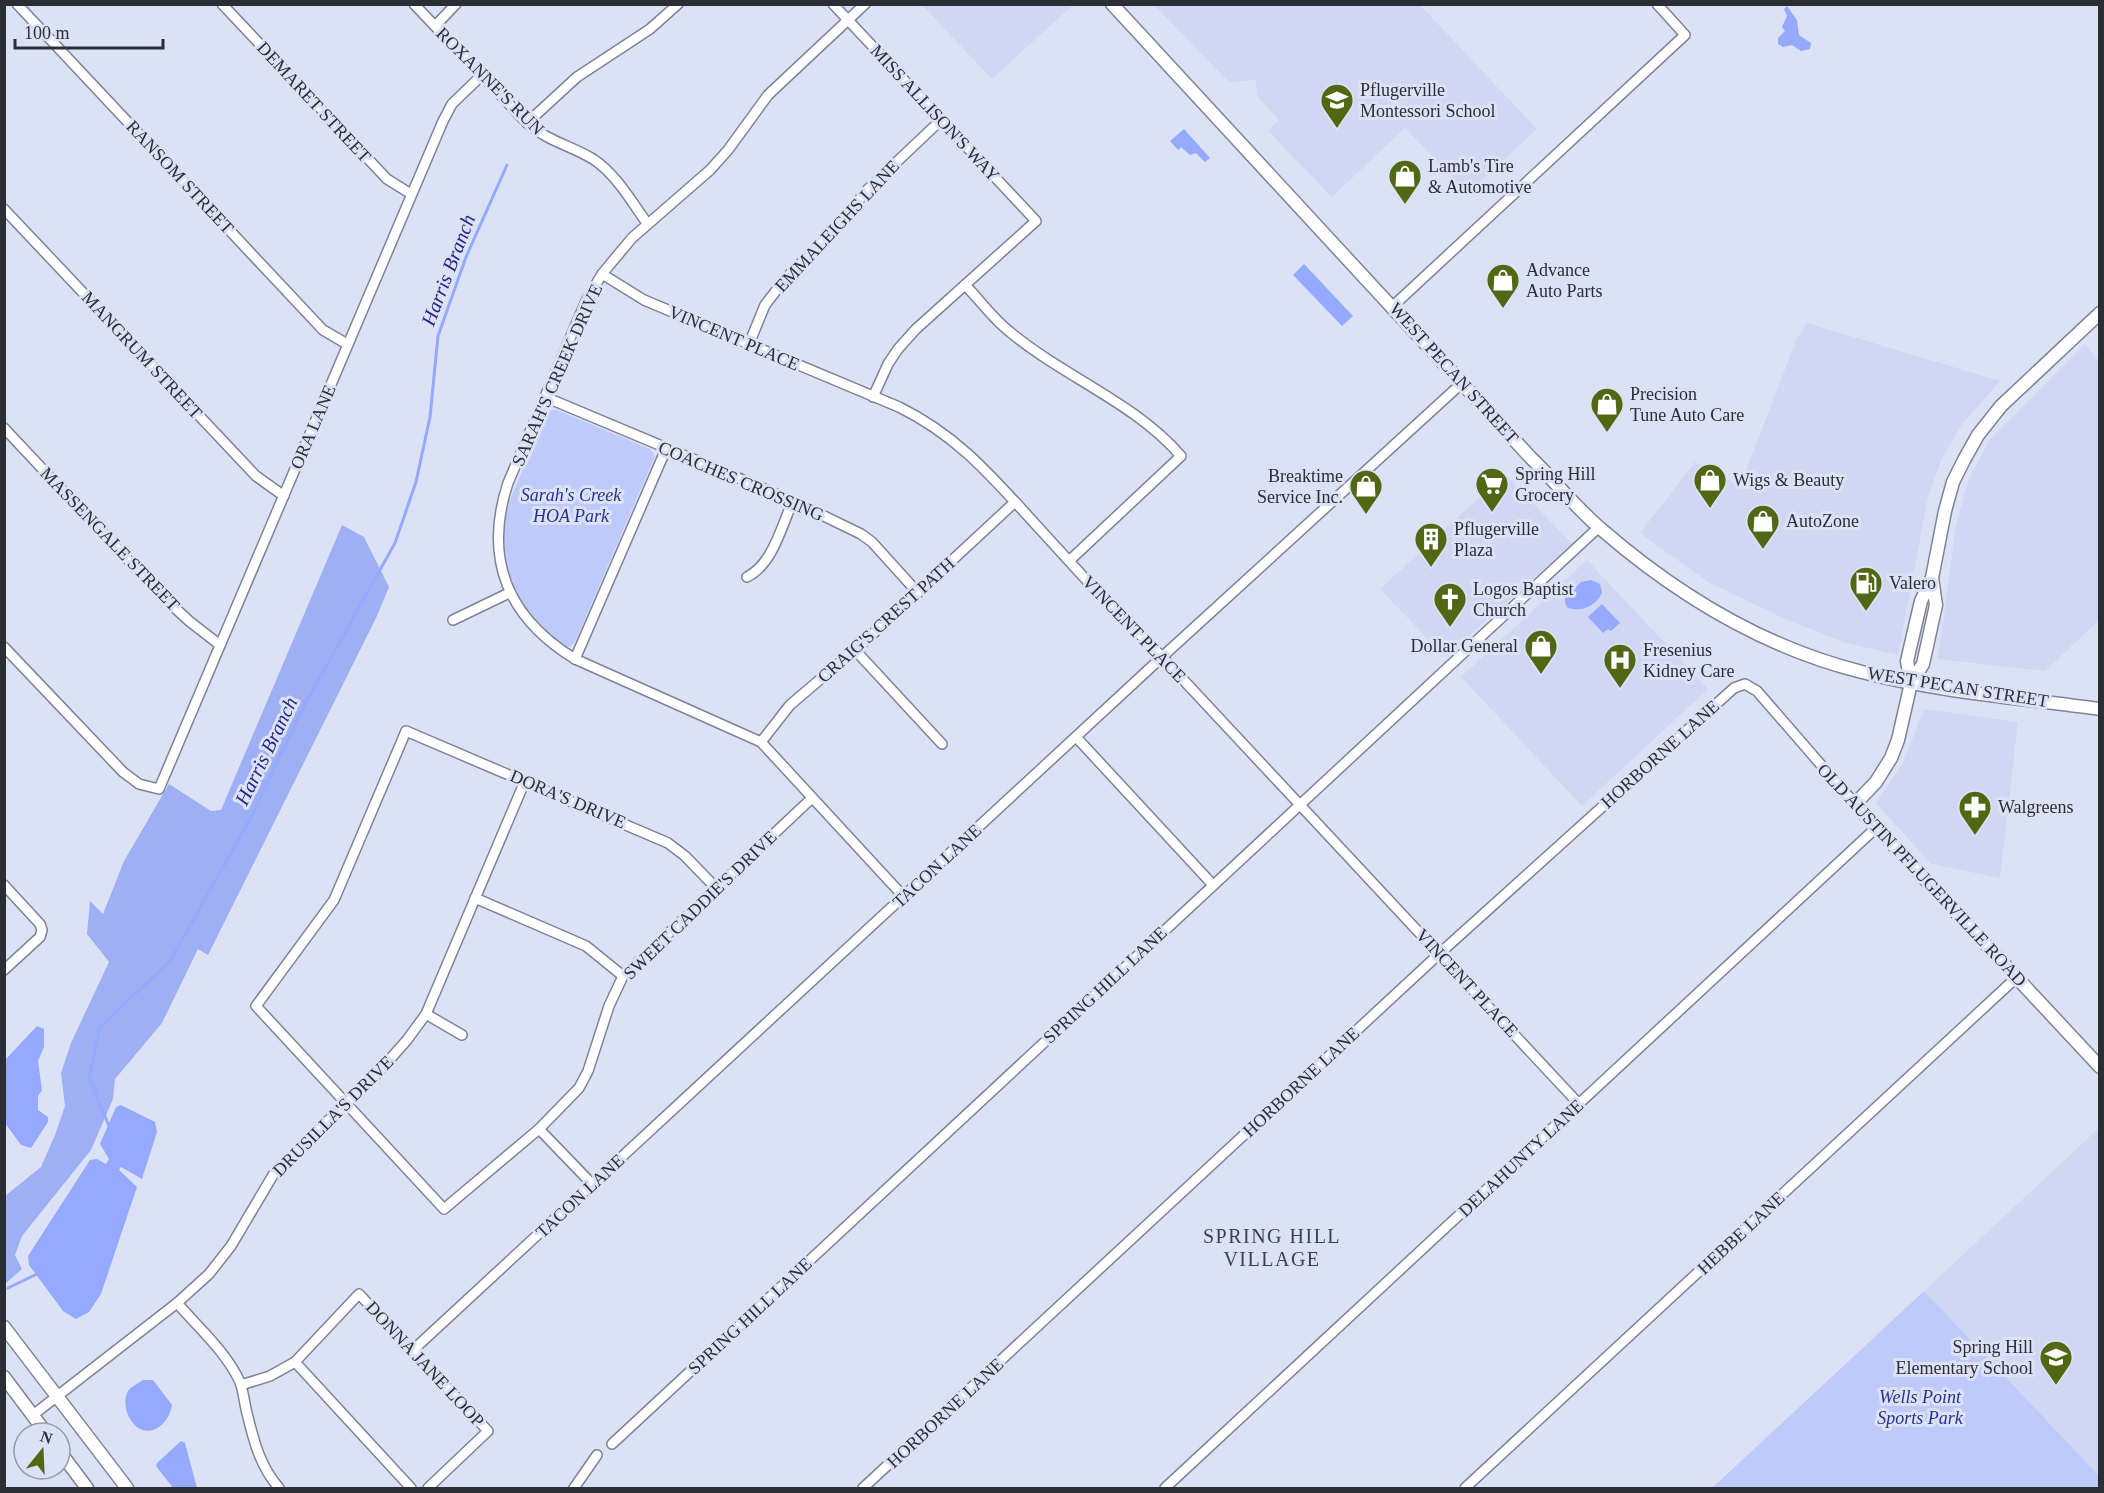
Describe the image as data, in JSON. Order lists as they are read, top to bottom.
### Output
{
  "streets": {
    "main road": ["WEST PECAN STREET", "OLD AUSTIN PFLUGERVILLE ROAD"],
    "street": [
      "ROXANNE'S RUN",
      "DEMARET STREET",
      "MISS ALLISON'S WAY",
      "RANSOM STREET",
      "EMMALEIGHS LANE",
      "VINCENT PLACE",
      "MANGRUM STREET",
      "SARAH'S CREEK DRIVE",
      "ORA LANE",
      "COACHES CROSSING",
      "MASSENGALE STREET",
      "CRAIG'S CREST PATH",
      "HORBORNE LANE",
      "DORA'S DRIVE",
      "TACON LANE",
      "SWEET CADDIE'S DRIVE",
      "SPRING HILL LANE",
      "DRUSILLA'S DRIVE",
      "DELAHUNTY LANE",
      "HEBBE LANE",
      "DONNA JANE LOOP"
    ]
  },
  "crossings": [
    ["ROXANNE'S RUN", "SARAH'S CREEK DRIVE"],
    ["ROXANNE'S RUN", "ORA LANE"],
    ["DEMARET STREET", "ORA LANE"],
    ["MISS ALLISON'S WAY", "EMMALEIGHS LANE"],
    ["MISS ALLISON'S WAY", "SARAH'S CREEK DRIVE"],
    ["RANSOM STREET", "ORA LANE"],
    ["EMMALEIGHS LANE", "VINCENT PLACE"],
    ["VINCENT PLACE", "SARAH'S CREEK DRIVE"],
    ["VINCENT PLACE", "CRAIG'S CREST PATH"],
    ["VINCENT PLACE", "HORBORNE LANE"],
    ["VINCENT PLACE", "TACON LANE"],
    ["VINCENT PLACE", "SPRING HILL LANE"],
    ["VINCENT PLACE", "DELAHUNTY LANE"],
    ["MANGRUM STREET", "ORA LANE"],
    ["WEST PECAN STREET", "TACON LANE"],
    ["WEST PECAN STREET", "SPRING HILL LANE"],
    ["SARAH'S CREEK DRIVE", "COACHES CROSSING"],
    ["SARAH'S CREEK DRIVE", "CRAIG'S CREST PATH"],
    ["SARAH'S CREEK DRIVE", "TACON LANE"],
    ["SARAH'S CREEK DRIVE", "SWEET CADDIE'S DRIVE"],
    ["ORA LANE", "MASSENGALE STREET"],
    ["COACHES CROSSING", "CRAIG'S CREST PATH"],
    ["HORBORNE LANE", "OLD AUSTIN PFLUGERVILLE ROAD"],
    ["DORA'S DRIVE", "SWEET CADDIE'S DRIVE"],
    ["DORA'S DRIVE", "DRUSILLA'S DRIVE"],
    ["TACON LANE", "DONNA JANE LOOP"],
    ["OLD AUSTIN PFLUGERVILLE ROAD", "DELAHUNTY LANE"],
    ["OLD AUSTIN PFLUGERVILLE ROAD", "HEBBE LANE"],
    ["SWEET CADDIE'S DRIVE", "DRUSILLA'S DRIVE"]
  ],
  "districts": ["SPRING HILL VILLAGE"],
  "water": ["Harris Branch"],
  "parks": ["Sarah's Creek HOA Park", "Wells Point Sports Park"],
  "places": {
    "school or university": ["Pflugerville Montessori School", "Spring Hill Elementary School"],
    "shop": [
      "Lamb's Tire & Automotive",
      "Advance Auto Parts",
      "Precision Tune Auto Care",
      "Wigs & Beauty",
      "Breaktime Service Inc.",
      "AutoZone",
      "Dollar General"
    ],
    "supermarket": ["Spring Hill Grocery"],
    "building": ["Pflugerville Plaza"],
    "fuel station": ["Valero"],
    "church": ["Logos Baptist Church"],
    "hospital": ["Fresenius Kidney Care"],
    "pharmacy": ["Walgreens"]
  },
  "scale_bar": "100 m",
  "north": "top"
}
